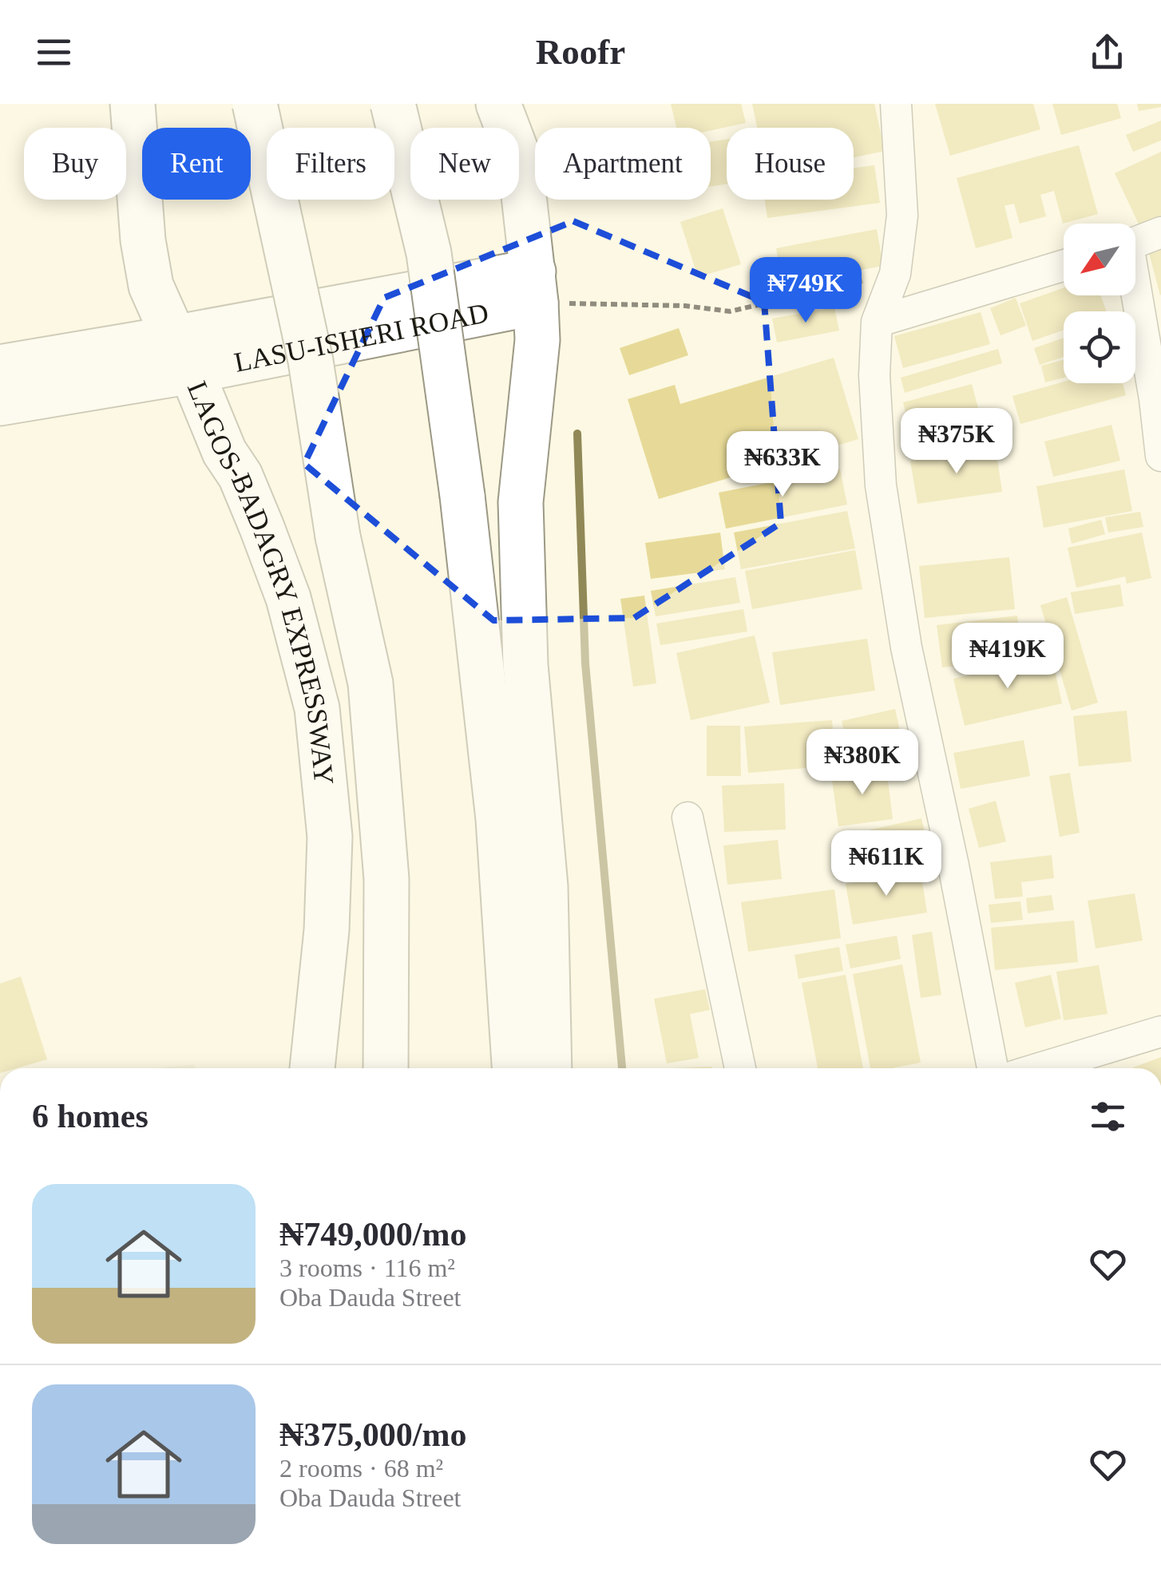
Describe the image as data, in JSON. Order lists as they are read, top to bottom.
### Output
{
  "streets": {
    "main road": ["LASU-ISHERI ROAD", "LAGOS-BADAGRY EXPRESSWAY"]
  },
  "crossings": [
    ["LASU-ISHERI ROAD", "LAGOS-BADAGRY EXPRESSWAY"]
  ],
  "north": "bottom left",
  "page": {
    "header": "Roofr",
    "chip": [
      "Buy",
      "Rent",
      "Filters",
      "New",
      "Apartment",
      "House"
    ],
    "price": [
      "₦749K",
      "₦375K",
      "₦633K",
      "₦419K",
      "₦380K",
      "₦611K"
    ],
    "heading": "6 homes",
    "list": [
      {
        "name": "₦749,000/mo",
        "note": "3 rooms · 116 m² · Oba Dauda Street"
      },
      {
        "name": "₦375,000/mo",
        "note": "2 rooms · 68 m² · Oba Dauda Street"
      }
    ]
  }
}
